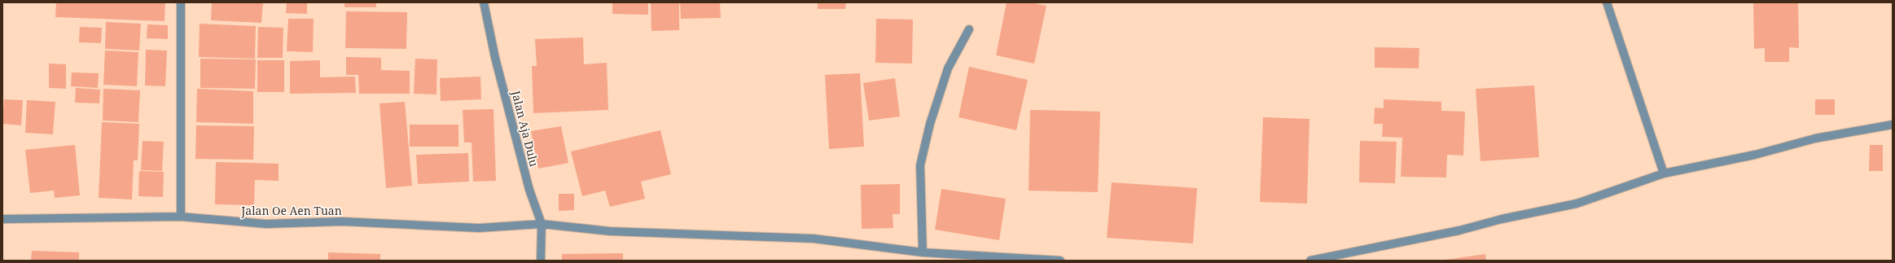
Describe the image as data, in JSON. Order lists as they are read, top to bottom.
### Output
{
  "streets": {
    "street": ["Jalan Aja Dulu", "Jalan Oe Aen Tuan"]
  },
  "crossings": [
    ["Jalan Aja Dulu", "Jalan Oe Aen Tuan"]
  ]
}
